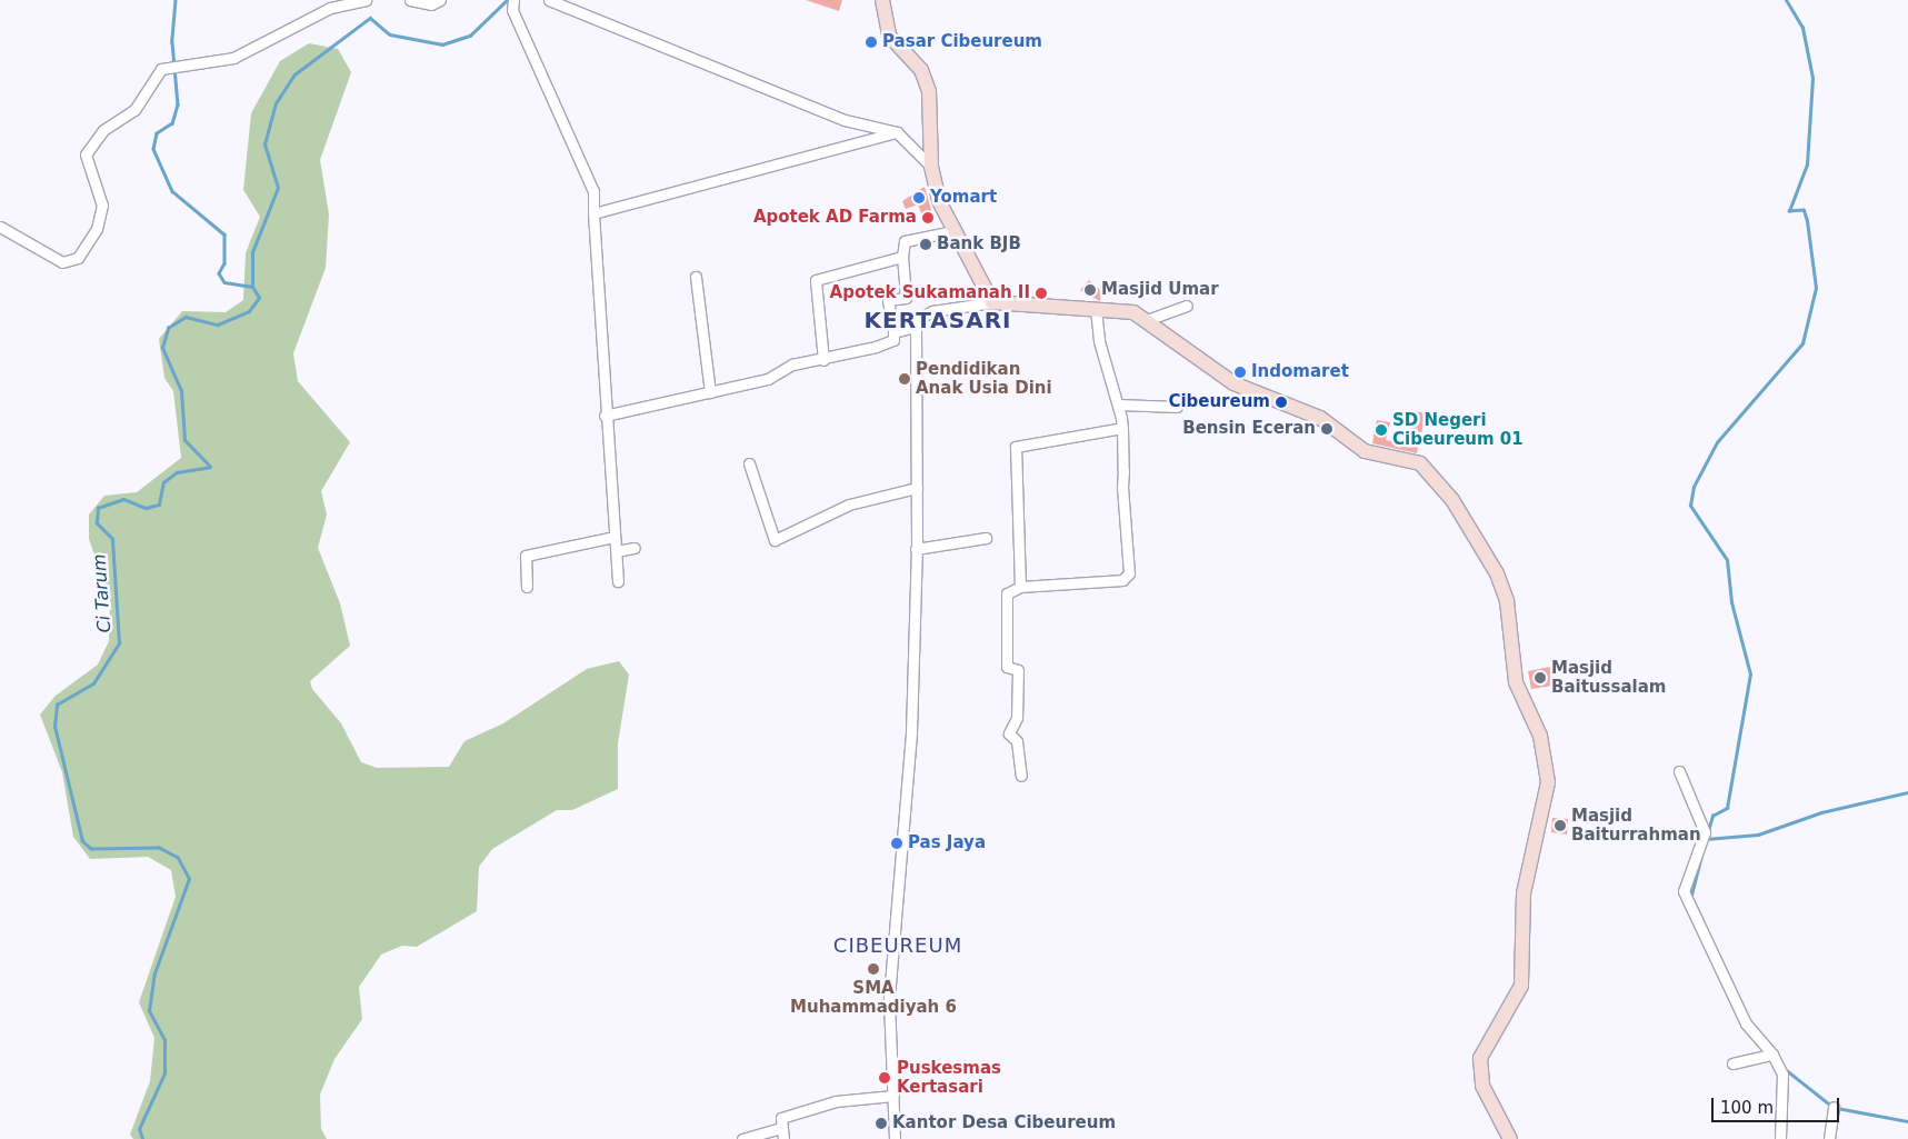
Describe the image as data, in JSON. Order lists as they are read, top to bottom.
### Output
{
  "districts": ["KERTASARI", "CIBEUREUM"],
  "water": ["Ci Tarum"],
  "places": [
    "Pasar Cibeureum",
    "Yomart",
    "Apotek AD Farma",
    "Bank BJB",
    "Masjid Umar",
    "Apotek Sukamanah II",
    "Indomaret",
    "Pendidikan Anak Usia Dini",
    "Cibeureum",
    "Bensin Eceran",
    "SD Negeri Cibeureum 01",
    "Masjid Baitussalam",
    "Masjid Baiturrahman",
    "Pas Jaya",
    "SMA Muhammadiyah 6",
    "Puskesmas Kertasari",
    "Kantor Desa Cibeureum"
  ],
  "scale_bar": "100 m"
}
